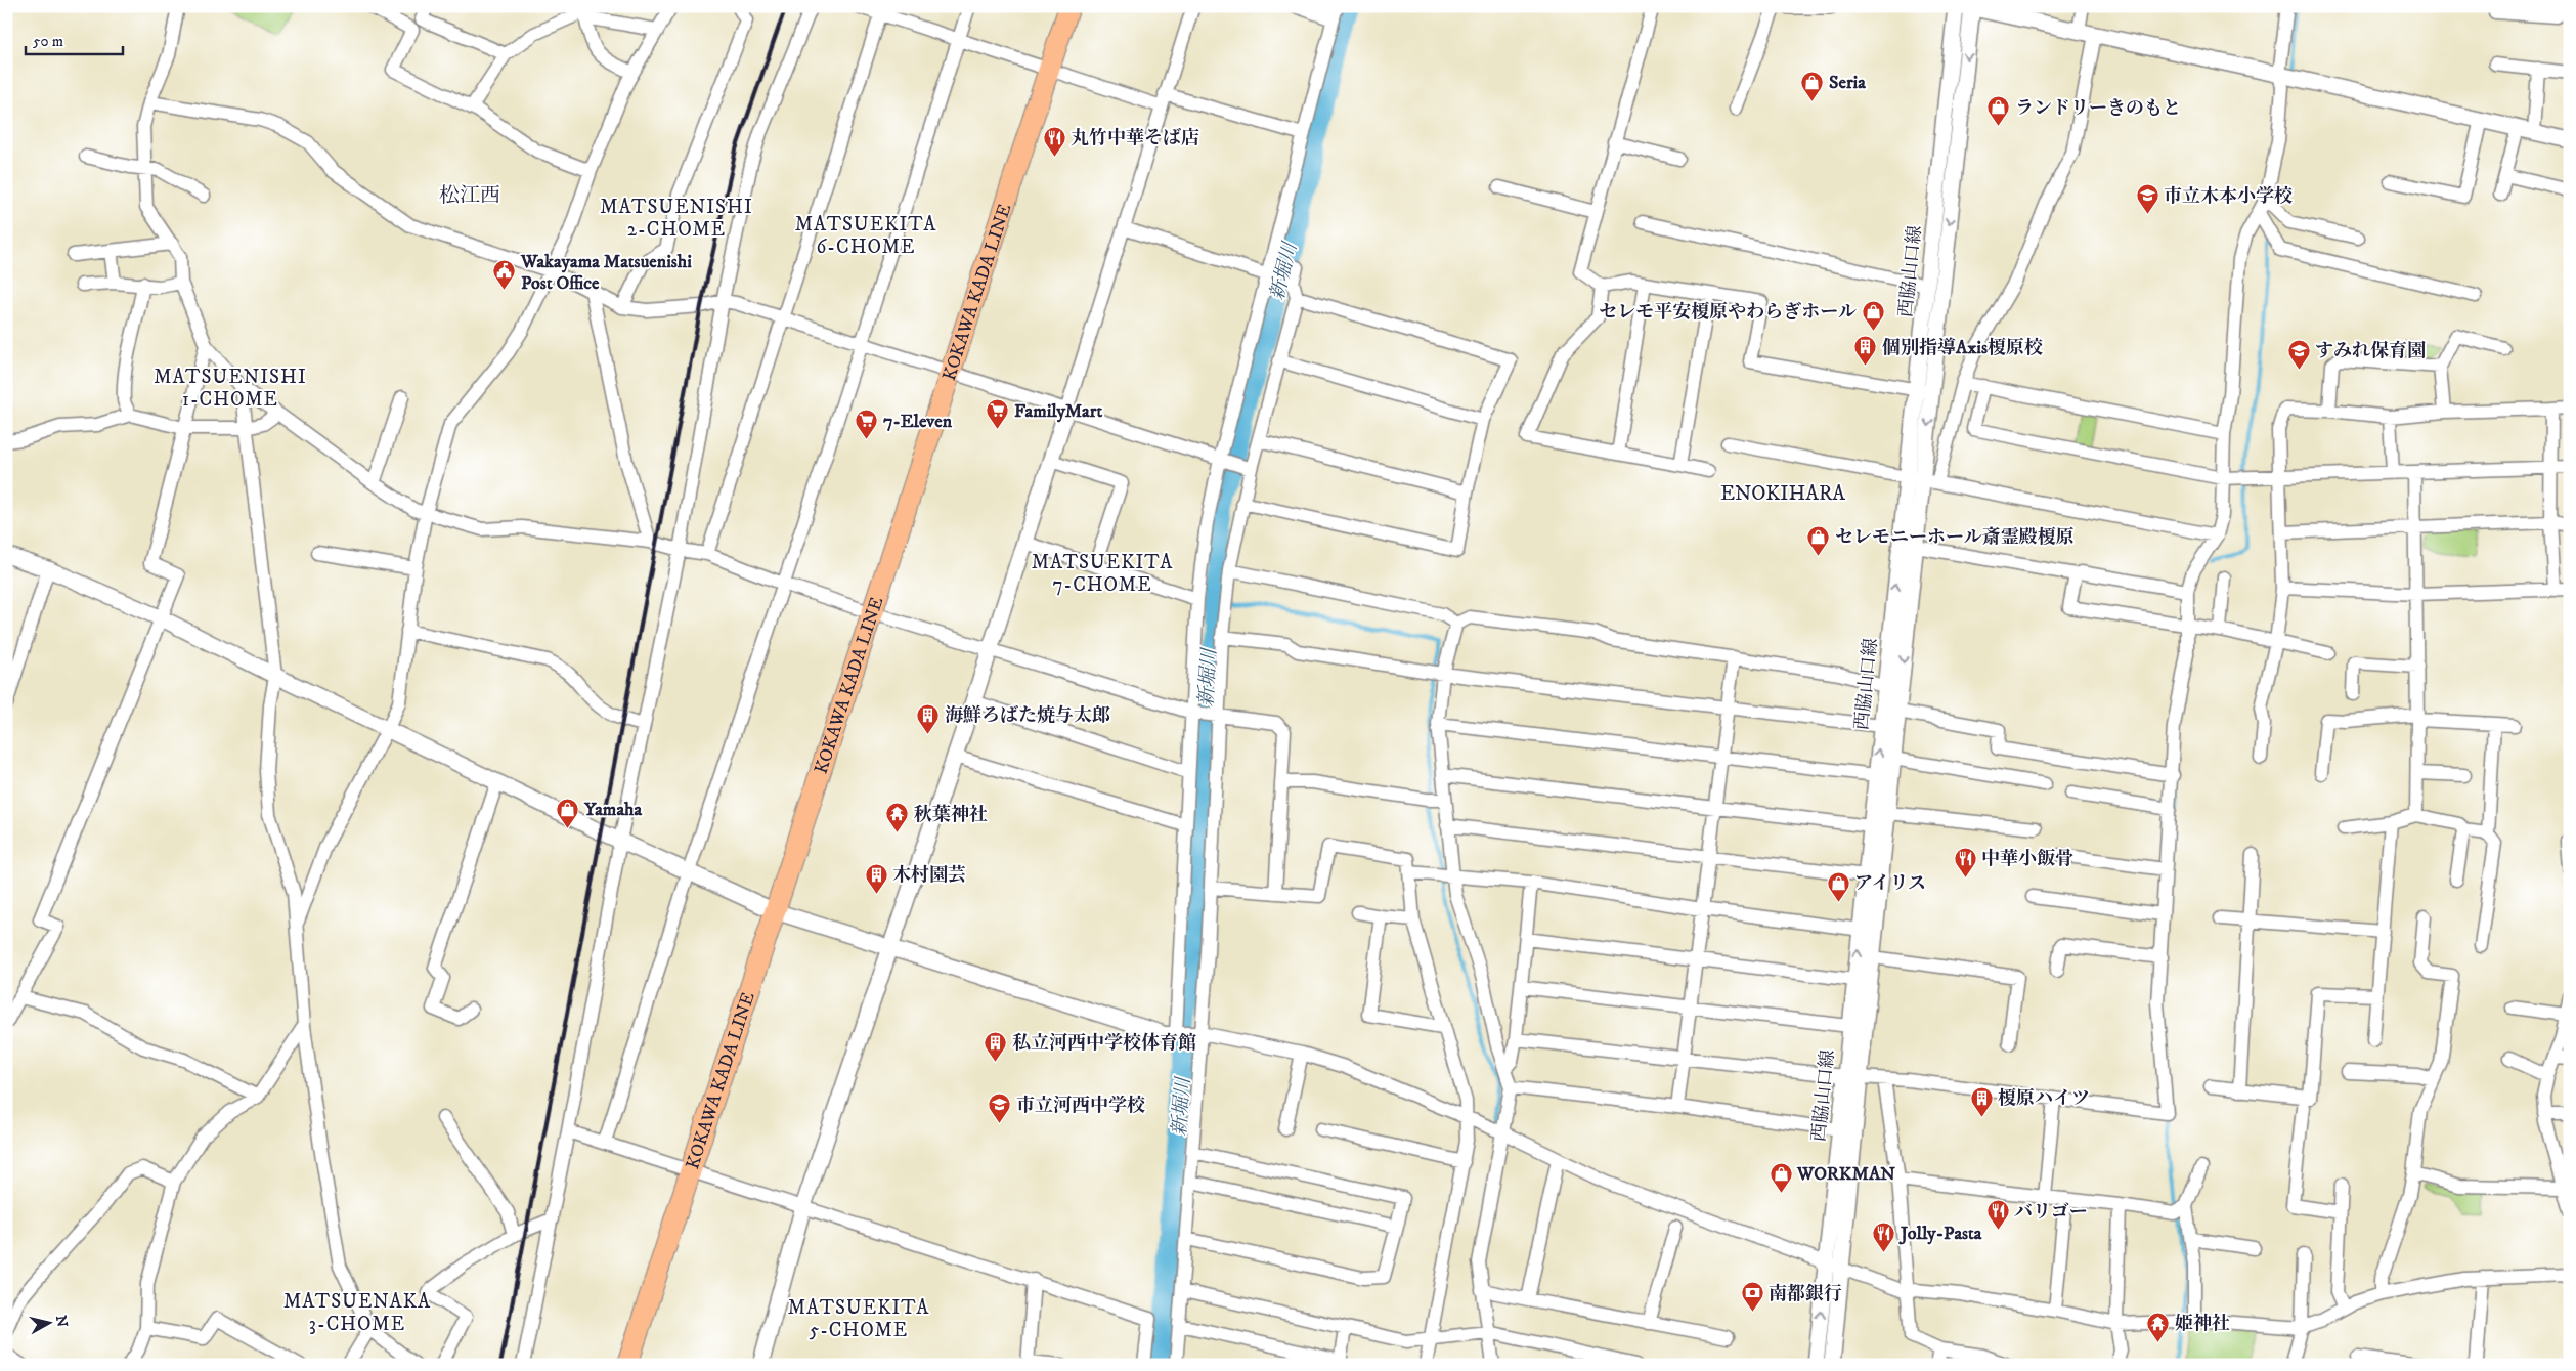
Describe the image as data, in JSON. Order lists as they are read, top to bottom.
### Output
{
  "streets": {
    "main road": ["KOKAWA KADA LINE"],
    "street": ["西脇山口線"]
  },
  "districts": [
    "松江西",
    "MATSUENISHI 2-CHOME",
    "MATSUEKITA 6-CHOME",
    "MATSUENISHI 1-CHOME",
    "ENOKIHARA",
    "MATSUEKITA 7-CHOME",
    "MATSUENAKA 3-CHOME",
    "MATSUEKITA 5-CHOME"
  ],
  "water": ["新堀川"],
  "places": {
    "shop": [
      "Seria",
      "ランドリーきのもと",
      "セレモ平安榎原やわらぎホール",
      "セレモニーホール斎霊殿榎原",
      "Yamaha",
      "アイリス",
      "WORKMAN"
    ],
    "restaurant": [
      "丸竹中華そば店",
      "中華小飯骨",
      "バリゴー",
      "Jolly-Pasta"
    ],
    "school or university": ["市立木本小学校", "すみれ保育園", "市立河西中学校"],
    "public building": ["Wakayama Matsuenishi Post Office"],
    "building": [
      "個別指導Axis榎原校",
      "海鮮ろばた焼与太郎",
      "木村園芸",
      "私立河西中学校体育館",
      "榎原ハイツ"
    ],
    "supermarket": ["FamilyMart", "7-Eleven"],
    "temple": ["秋葉神社", "姫神社"],
    "bank": ["南都銀行"]
  },
  "scale_bar": "50 m",
  "north": "right"
}
